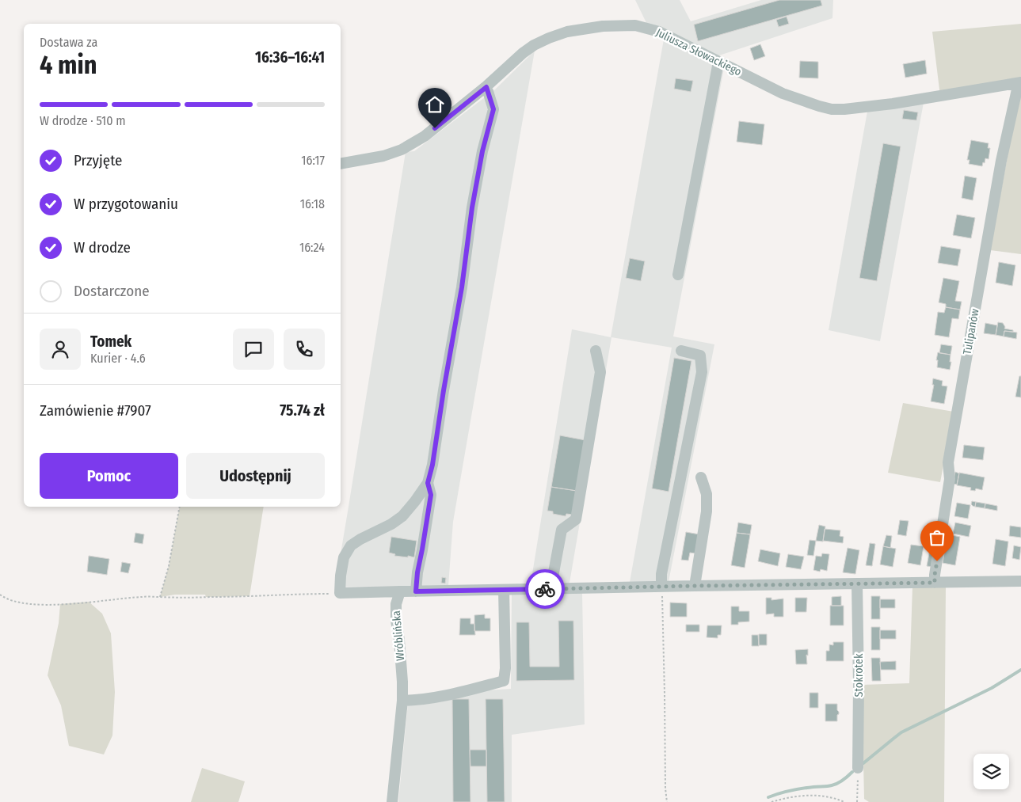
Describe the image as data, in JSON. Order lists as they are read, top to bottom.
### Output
{
  "streets": {
    "street": [
      "Juliusza Słowackiego",
      "Tulipanów",
      "Wróblińska",
      "Stokrotek"
    ]
  },
  "crossings": [
    ["Juliusza Słowackiego", "Tulipanów"]
  ],
  "page": {
    "heading": ["4 min", "Dostawa za", "16:36–16:41"],
    "panel": [
      "Tomek",
      "Kurier · 4.6",
      "Zamówienie #7907",
      "75.74 zł"
    ],
    "bar": "W drodze · 510 m",
    "list": [
      ["Przyjęte", "16:17"],
      ["W przygotowaniu", "16:18"],
      ["W drodze", "16:24"],
      "Dostarczone"
    ],
    "buttons": ["Pomoc", "Udostępnij"]
  }
}
